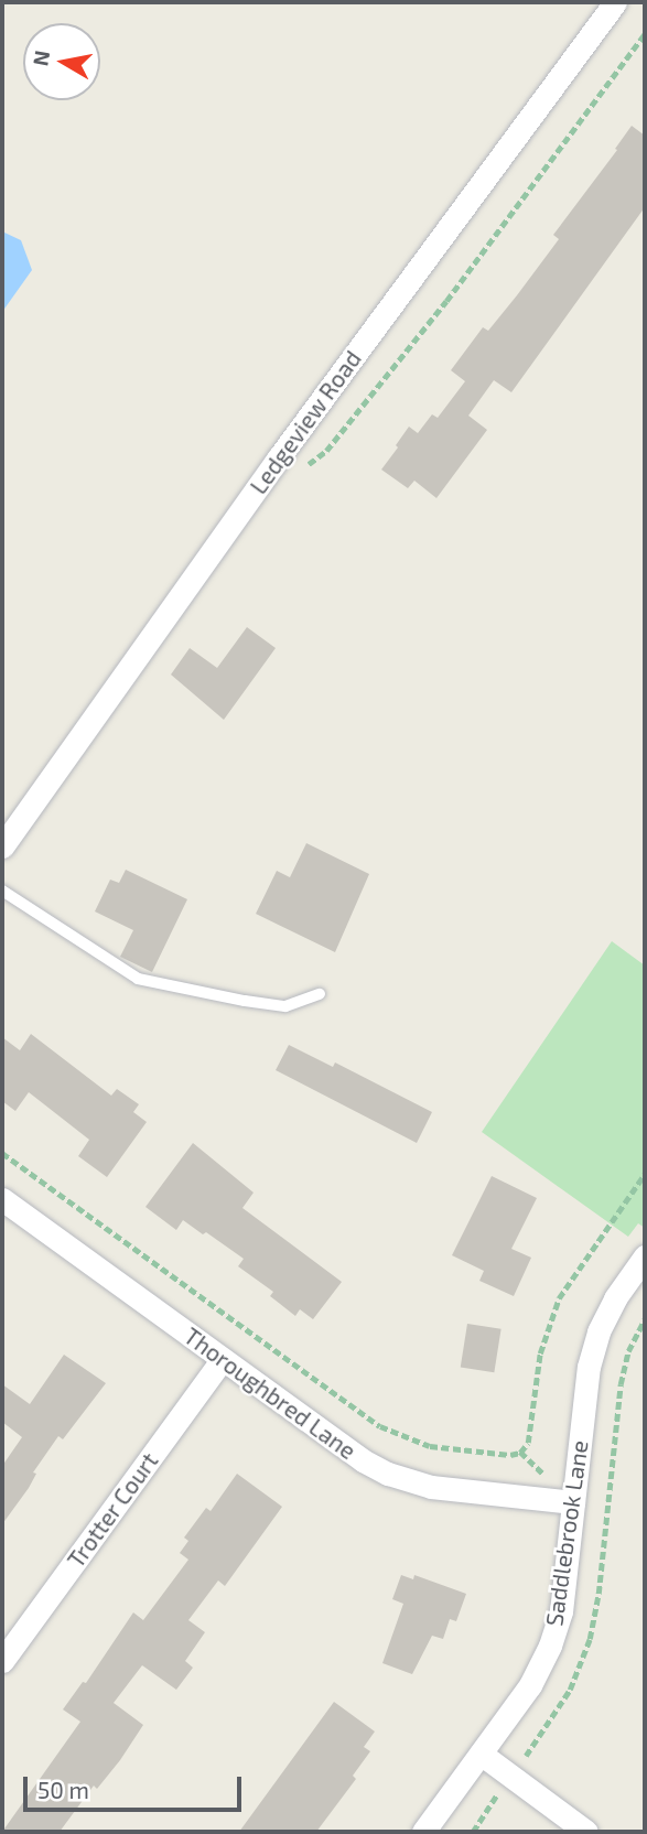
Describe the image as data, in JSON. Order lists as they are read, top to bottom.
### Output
{
  "streets": {
    "street": [
      "Ledgeview Road",
      "Thoroughbred Lane",
      "Trotter Court",
      "Saddlebrook Lane"
    ]
  },
  "crossings": [
    ["Thoroughbred Lane", "Trotter Court"],
    ["Thoroughbred Lane", "Saddlebrook Lane"]
  ],
  "scale_bar": "50 m",
  "north": "left"
}
